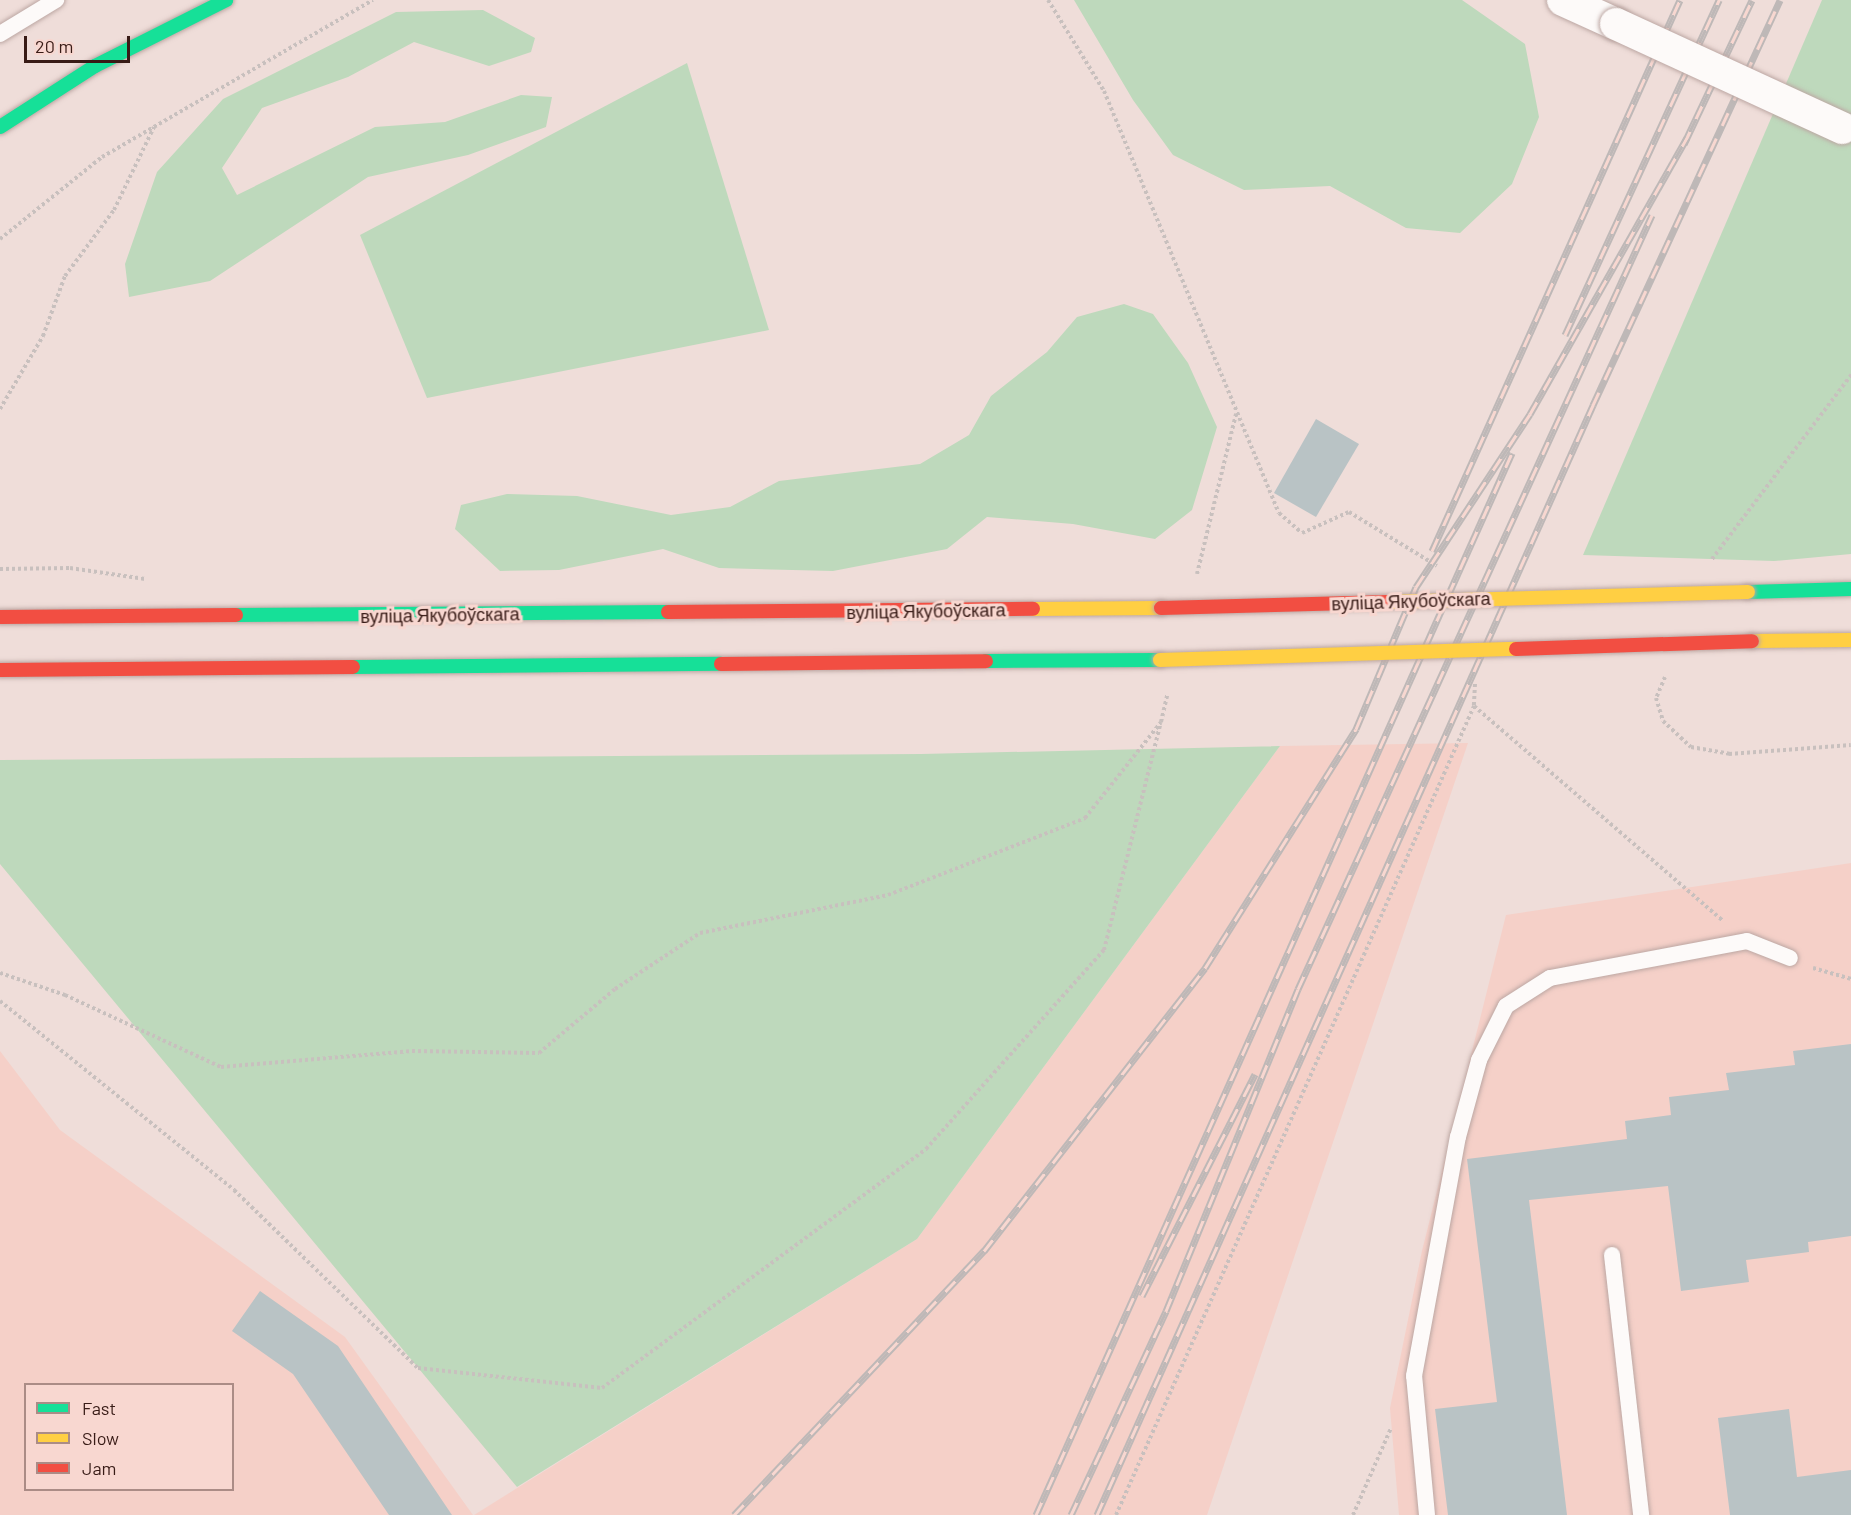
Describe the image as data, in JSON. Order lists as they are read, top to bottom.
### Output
{
  "streets": {
    "main road": ["вуліца Якубоўскага"]
  },
  "legend": ["Fast", "Slow", "Jam"],
  "scale_bar": "20 m"
}
